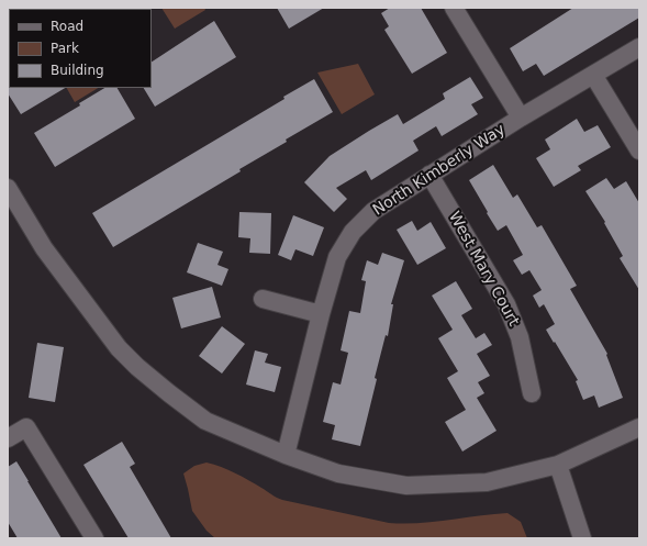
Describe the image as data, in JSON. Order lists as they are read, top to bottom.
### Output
{
  "streets": {
    "street": ["North Kimberly Way", "West Mary Court"]
  },
  "crossings": [
    ["North Kimberly Way", "West Mary Court"]
  ],
  "legend": ["Road", "Park", "Building"]
}
